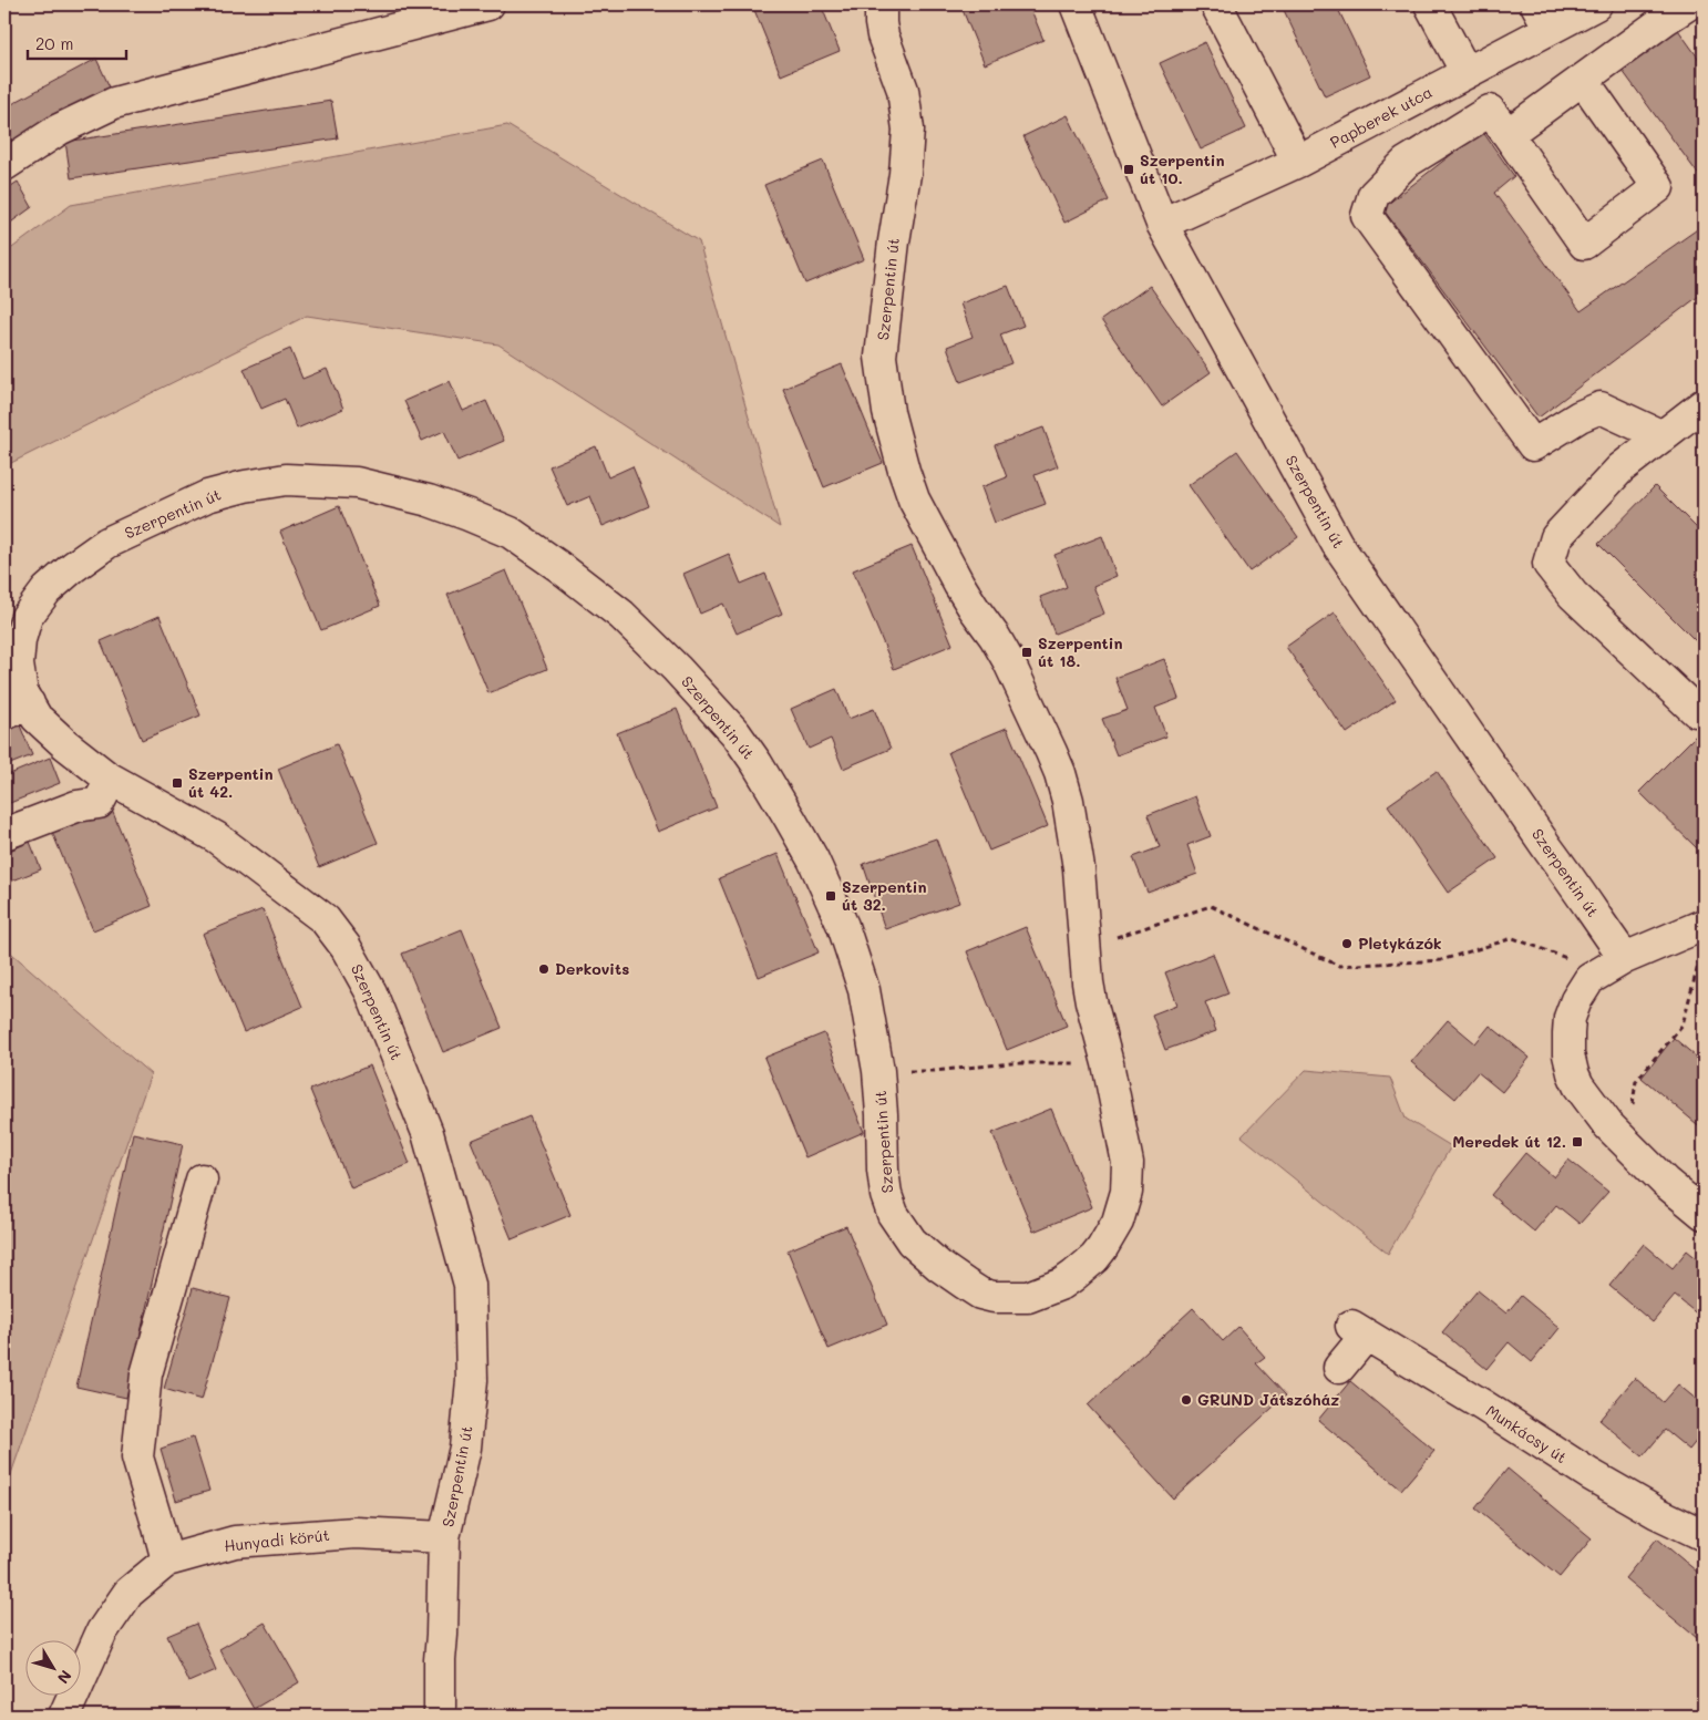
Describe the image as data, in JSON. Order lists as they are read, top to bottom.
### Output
{
  "streets": {
    "street": [
      "Papberek utca",
      "Szerpentin út",
      "Munkácsy út",
      "Hunyadi körút"
    ]
  },
  "crossings": [
    ["Papberek utca", "Szerpentin út"],
    ["Szerpentin út", "Hunyadi körút"]
  ],
  "places": {
    "transit": [
      "Szerpentin út 10.",
      "Szerpentin út 18.",
      "Szerpentin út 42.",
      "Szerpentin út 32.",
      "Meredek út 12."
    ],
    "other": ["Pletykázók", "Derkovits", "GRUND Játszóház"]
  },
  "scale_bar": "20 m",
  "north": "bottom right"
}
